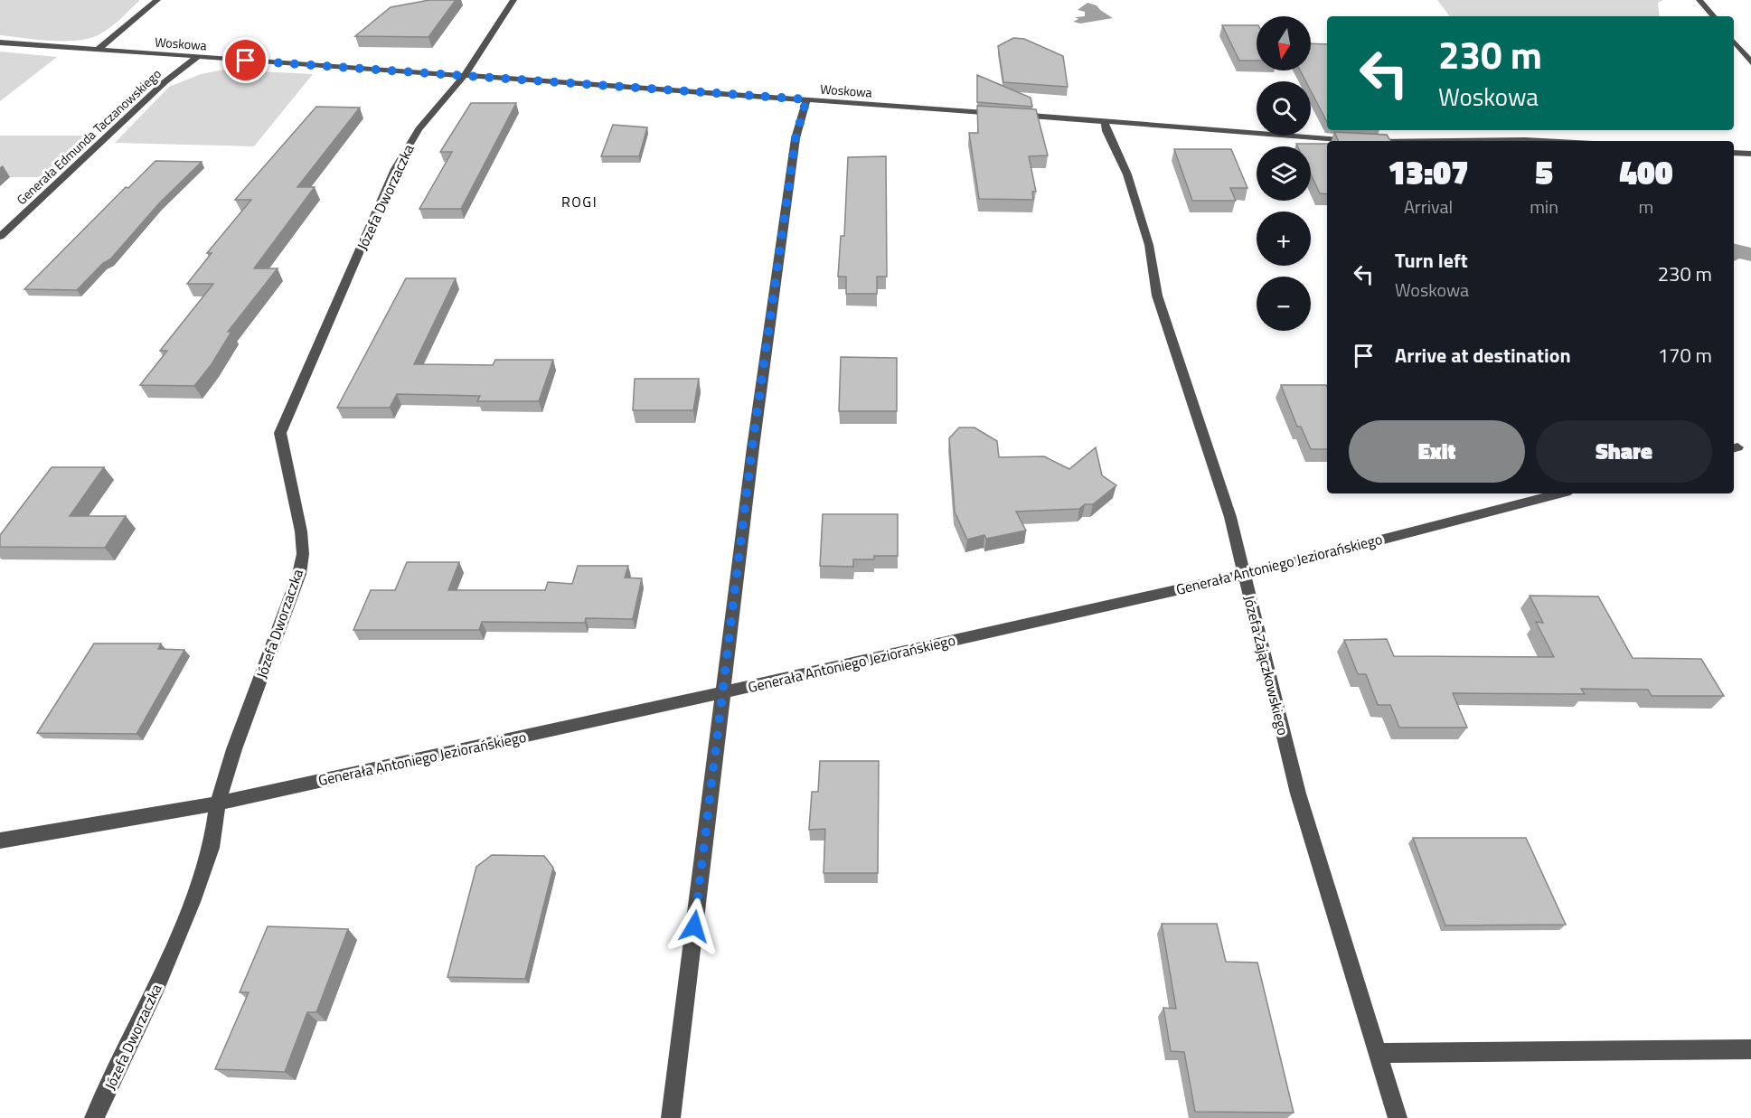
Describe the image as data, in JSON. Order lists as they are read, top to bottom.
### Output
{
  "streets": {
    "street": [
      "Woskowa",
      "Generała Edmunda Taczanowskiego",
      "Józefa Dworzaczka",
      "Generała Antoniego Jeziorańskiego",
      "Józefa Zajączkowskiego"
    ]
  },
  "crossings": [
    ["Woskowa", "Generała Edmunda Taczanowskiego"],
    ["Woskowa", "Józefa Dworzaczka"],
    ["Józefa Dworzaczka", "Generała Antoniego Jeziorańskiego"],
    ["Generała Antoniego Jeziorańskiego", "Józefa Zajączkowskiego"]
  ],
  "districts": ["ROGI"],
  "north": "bottom",
  "page": {
    "map_buttons": ["+", "−"],
    "turn": ["230 m", "Woskowa"],
    "eta": [
      "13:07",
      "Arrival",
      "5",
      "min",
      "400",
      "m"
    ],
    "list": [
      {
        "name": "Turn left",
        "note": "Woskowa",
        "value": "230 m"
      },
      {
        "name": "Arrive at destination",
        "value": "170 m"
      }
    ],
    "buttons": ["Exit", "Share"]
  }
}
